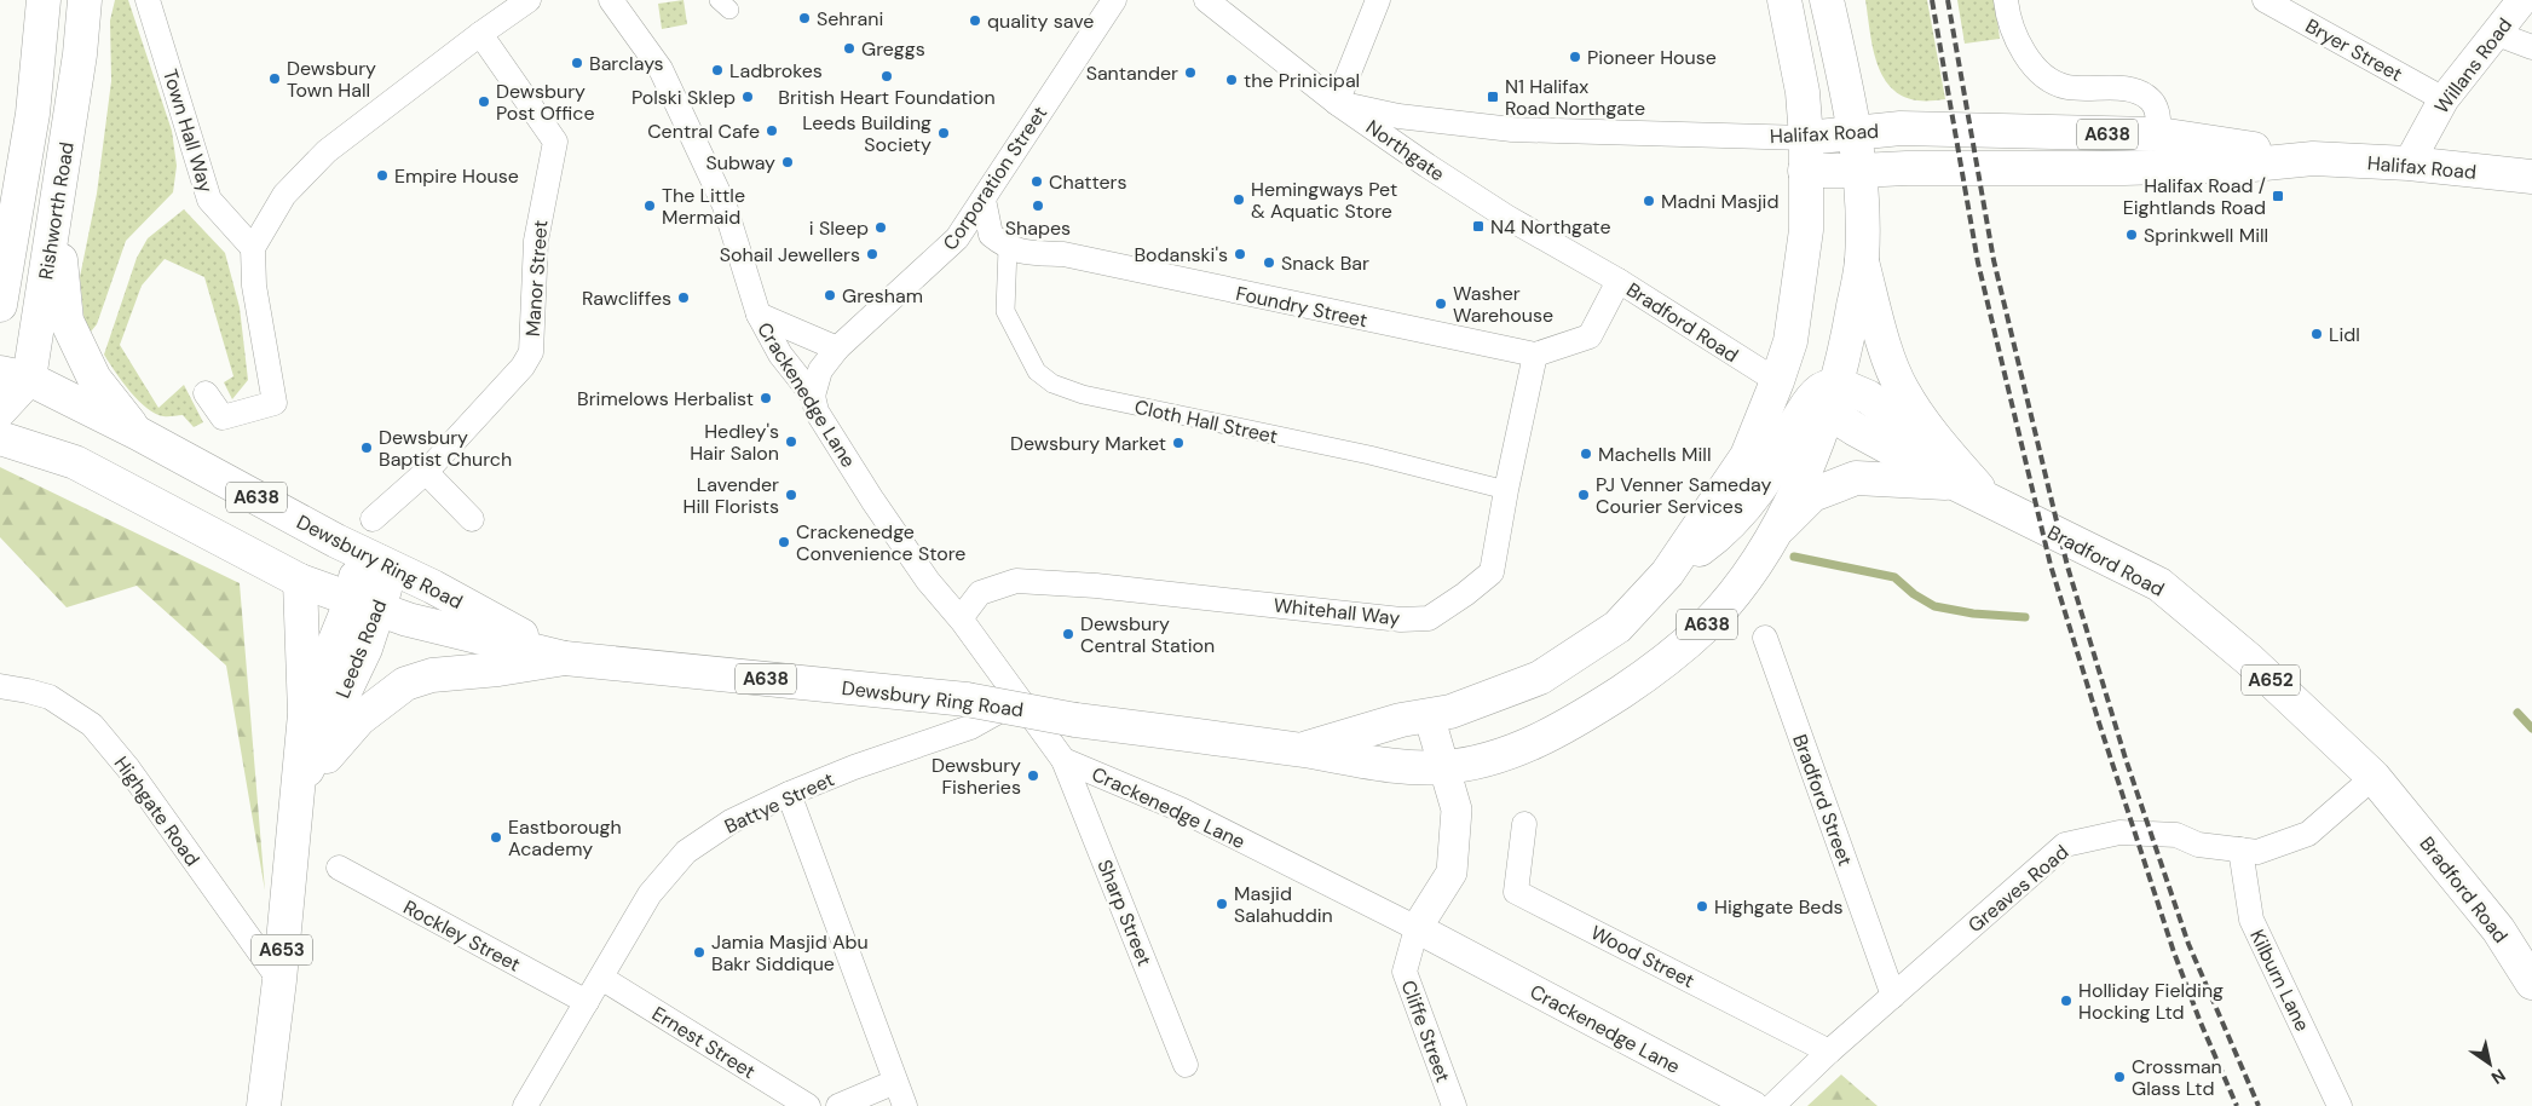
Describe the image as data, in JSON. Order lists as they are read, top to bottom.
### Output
{
  "streets": {
    "main road": [
      "Halifax Road",
      "A638",
      "Rishworth Road",
      "Bradford Road",
      "Dewsbury Ring Road",
      "Leeds Road",
      "A652",
      "A653"
    ],
    "street": [
      "Bryer Street",
      "Willans Road",
      "Town Hall Way",
      "Northgate",
      "Corporation Street",
      "Manor Street",
      "Foundry Street",
      "Crackenedge Lane",
      "Cloth Hall Street",
      "Whitehall Way",
      "Bradford Street",
      "Battye Street",
      "Highgate Road",
      "Greaves Road",
      "Sharp Street",
      "Rockley Street",
      "Wood Street",
      "Kilburn Lane",
      "Cliffe Street",
      "Ernest Street"
    ]
  },
  "crossings": [
    ["Bryer Street", "Willans Road"],
    ["Willans Road", "Halifax Road"],
    ["Halifax Road", "Northgate"],
    ["Halifax Road", "Dewsbury Ring Road"],
    ["A638", "Rishworth Road"],
    ["A638", "Bradford Road"],
    ["A638", "Dewsbury Ring Road"],
    ["Northgate", "Bradford Road"],
    ["Corporation Street", "Crackenedge Lane"],
    ["Rishworth Road", "Dewsbury Ring Road"],
    ["Foundry Street", "Cloth Hall Street"],
    ["Foundry Street", "Whitehall Way"],
    ["Bradford Road", "Dewsbury Ring Road"],
    ["Bradford Road", "Greaves Road"],
    ["Crackenedge Lane", "Whitehall Way"],
    ["Crackenedge Lane", "Battye Street"],
    ["Crackenedge Lane", "Sharp Street"],
    ["Crackenedge Lane", "Cliffe Street"],
    ["Cloth Hall Street", "Whitehall Way"],
    ["Dewsbury Ring Road", "Leeds Road"],
    ["Dewsbury Ring Road", "Cliffe Street"],
    ["Leeds Road", "Highgate Road"],
    ["Bradford Street", "Greaves Road"],
    ["Battye Street", "Rockley Street"],
    ["Battye Street", "Ernest Street"],
    ["Greaves Road", "Wood Street"],
    ["Greaves Road", "Kilburn Lane"]
  ],
  "places": {
    "other": [
      "Sehrani",
      "quality save",
      "Greggs",
      "Pioneer House",
      "Barclays",
      "Ladbrokes",
      "Santander",
      "British Heart Foundation",
      "Dewsbury Town Hall",
      "the Prinicipal",
      "Polski Sklep",
      "Dewsbury Post Office",
      "Central Cafe",
      "Leeds Building Society",
      "Subway",
      "Empire House",
      "Chatters",
      "Hemingways Pet & Aquatic Store",
      "Madni Masjid",
      "The Little Mermaid",
      "Shapes",
      "i Sleep",
      "Sprinkwell Mill",
      "Sohail Jewellers",
      "Bodanski's",
      "Snack Bar",
      "Gresham",
      "Rawcliffes",
      "Washer Warehouse",
      "Lidl",
      "Brimelows Herbalist",
      "Hedley's Hair Salon",
      "Dewsbury Market",
      "Dewsbury Baptist Church",
      "Machells Mill",
      "Lavender Hill Florists",
      "PJ Venner Sameday Courier Services",
      "Crackenedge Convenience Store",
      "Dewsbury Central Station",
      "Dewsbury Fisheries",
      "Eastborough Academy",
      "Masjid Salahuddin",
      "Highgate Beds",
      "Jamia Masjid Abu Bakr Siddique",
      "Holliday Fielding Hocking Ltd",
      "Crossman Glass Ltd"
    ],
    "transit": ["N1 Halifax Road Northgate", "Halifax Road / Eightlands Road", "N4 Northgate"]
  },
  "north": "bottom right"
}
